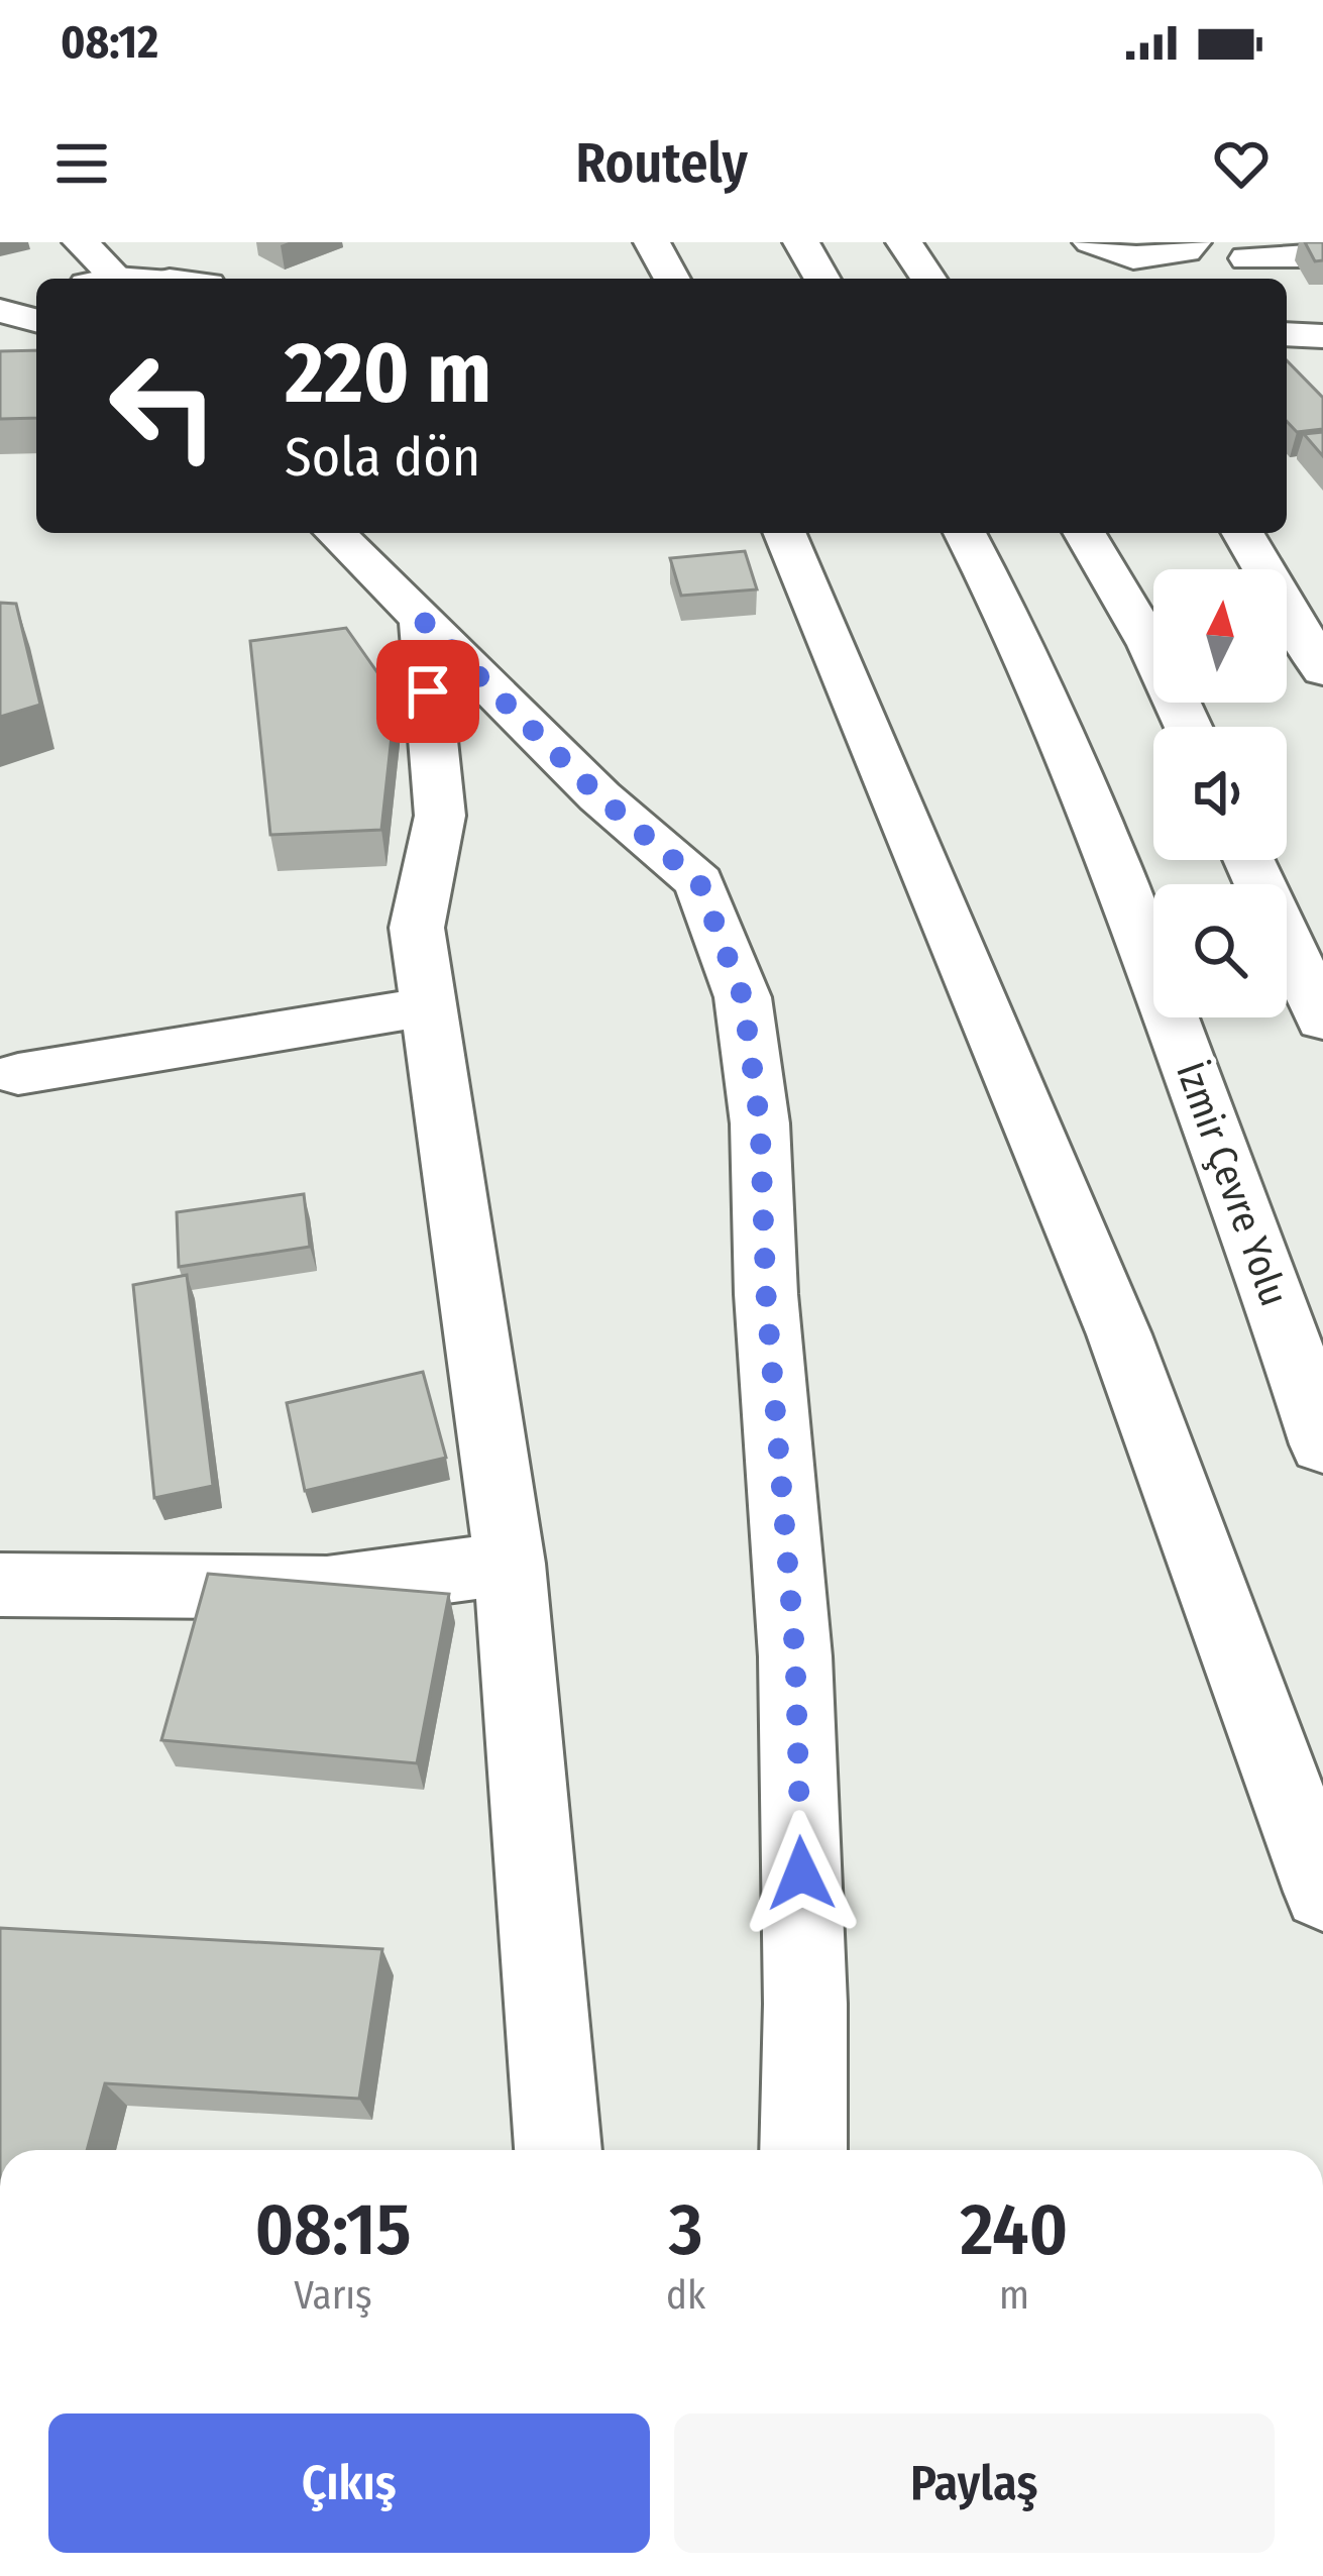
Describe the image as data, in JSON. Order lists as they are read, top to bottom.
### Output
{
  "streets": {
    "main road": ["İzmir Çevre Yolu"]
  },
  "north": "top",
  "page": {
    "status": "08:12",
    "header": "Routely",
    "turn": ["220 m", "Sola dön"],
    "eta": [
      "08:15",
      "Varış",
      "3",
      "dk",
      "240",
      "m"
    ],
    "buttons": ["Çıkış", "Paylaş"]
  }
}
